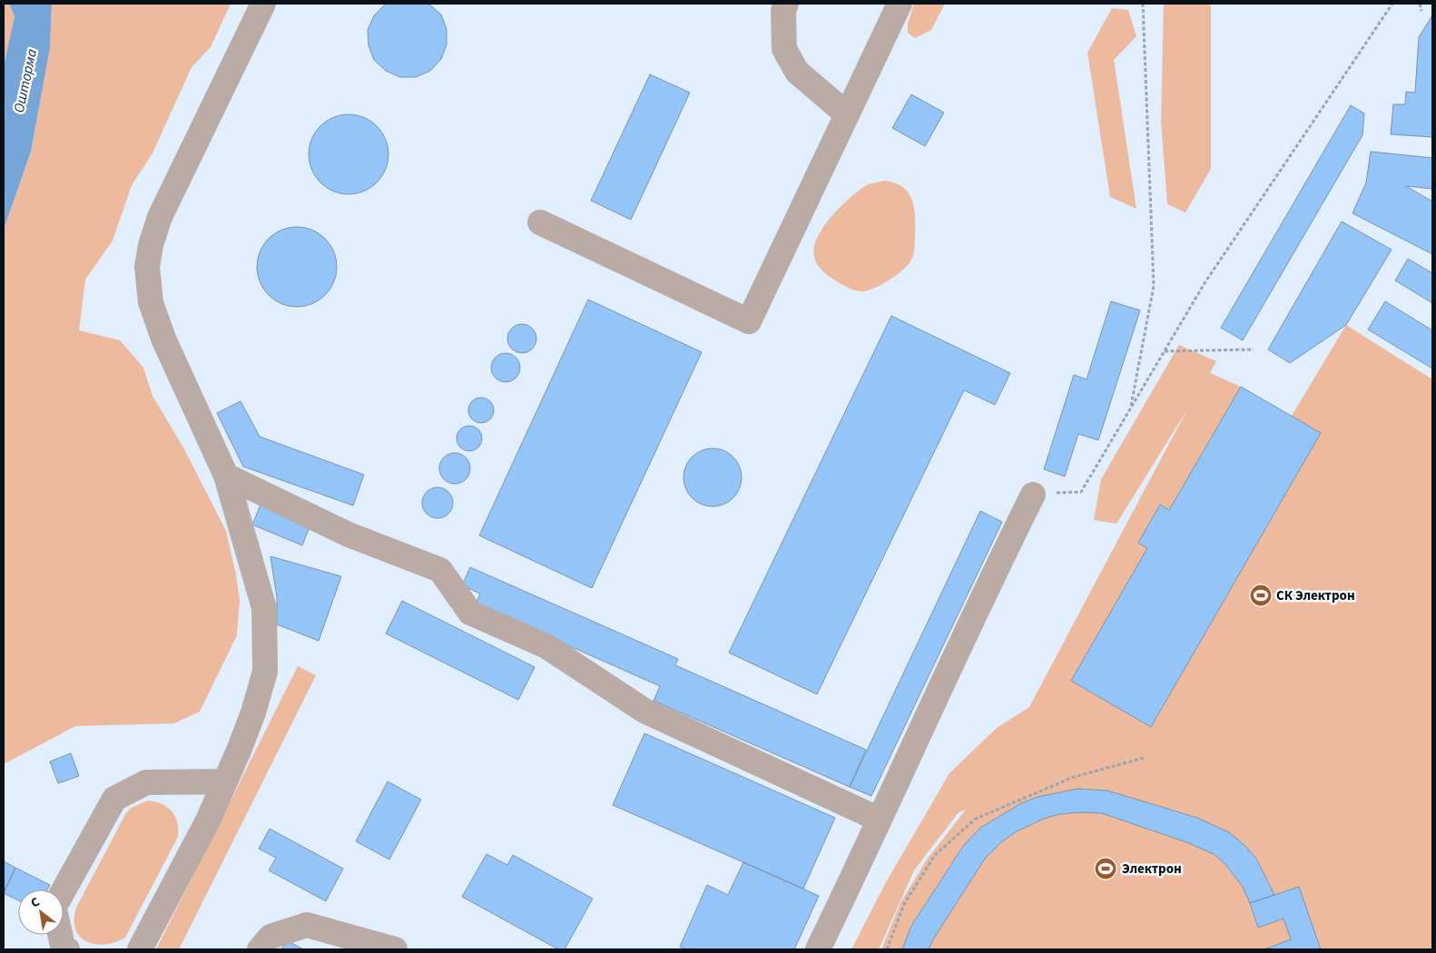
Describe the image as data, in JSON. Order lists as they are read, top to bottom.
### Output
{
  "water": ["Ошторма"],
  "places": {
    "sports": ["СК Электрон", "Электрон"]
  },
  "north": "top left"
}
